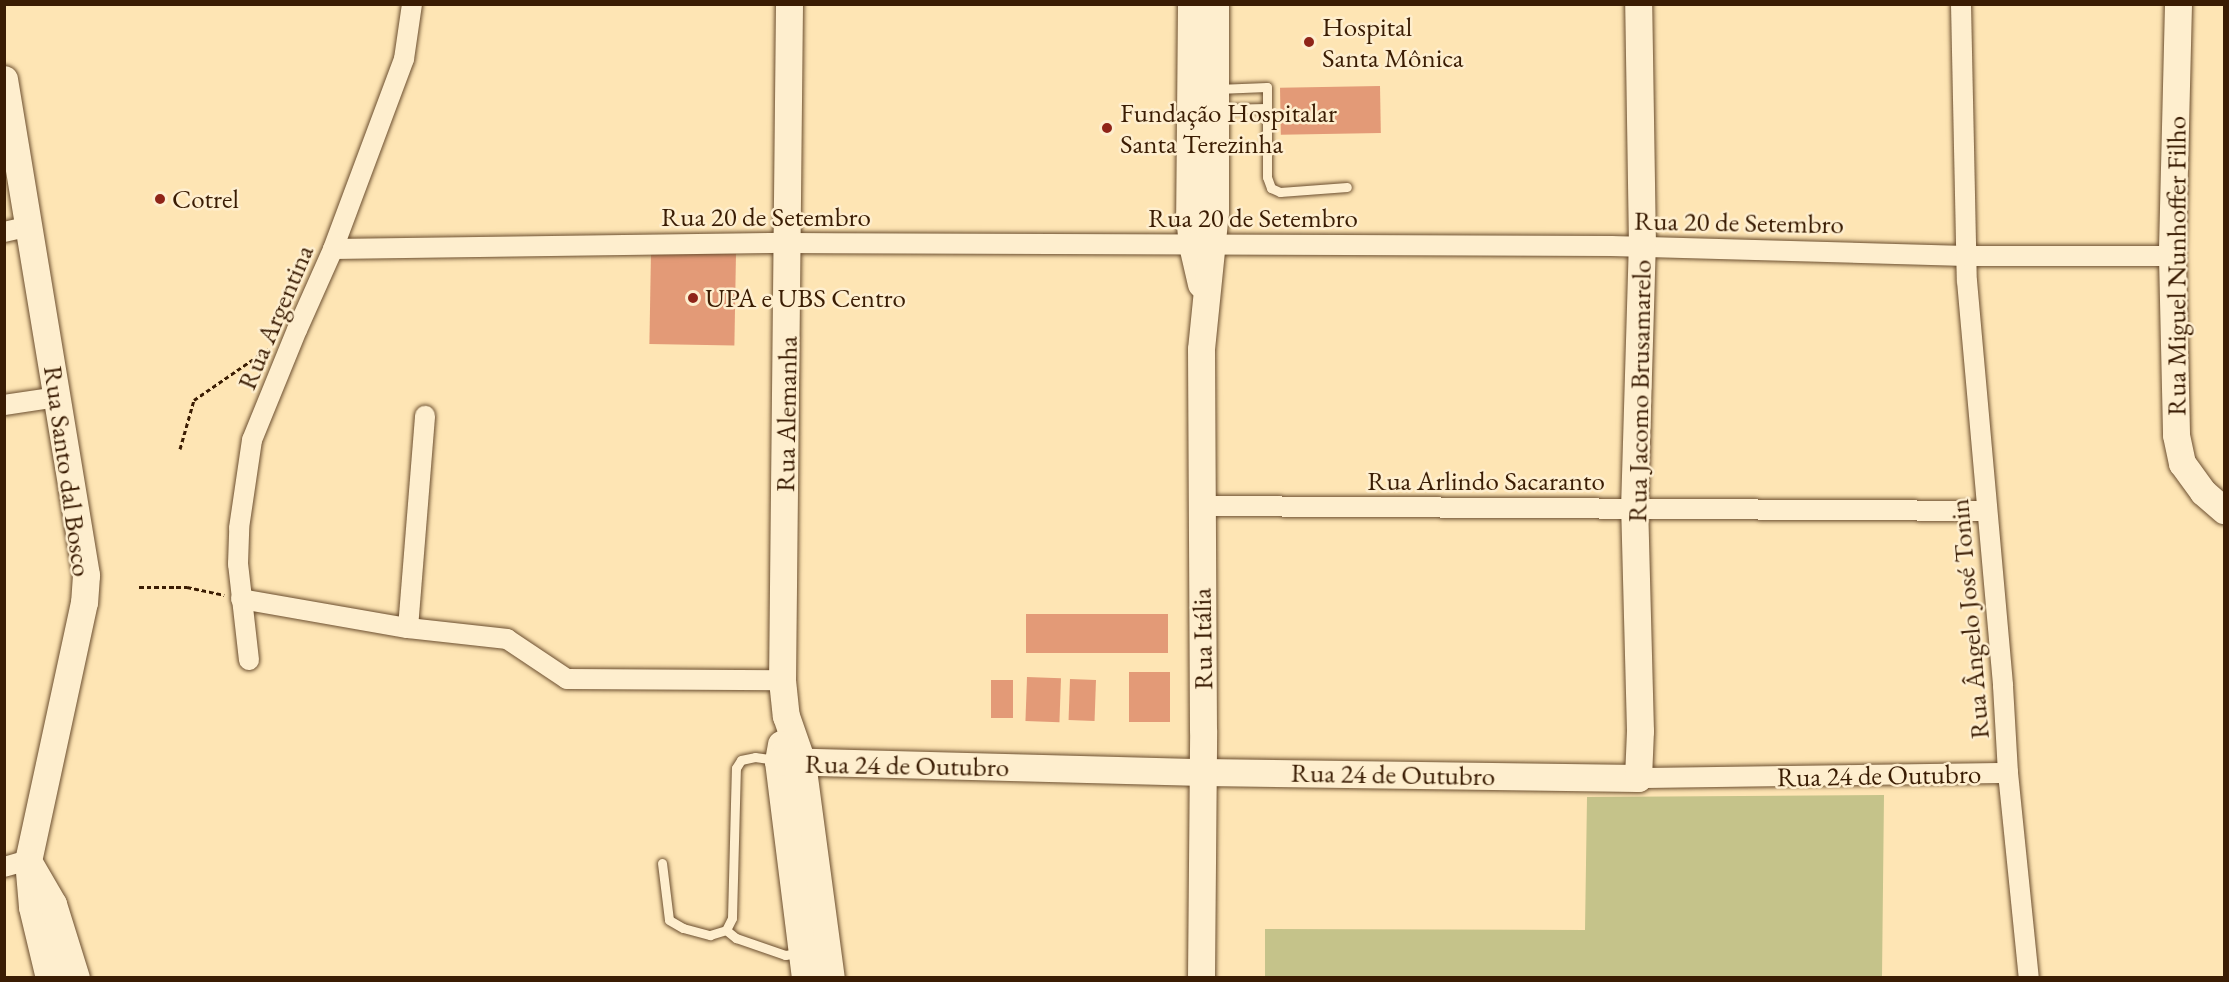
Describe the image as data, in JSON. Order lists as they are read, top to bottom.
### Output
{
  "streets": {
    "main road": [
      "Rua Miguel Nunhoffer Filho",
      "Rua Jacomo Brusamarelo",
      "Rua Alemanha",
      "Rua Santo dal Bosco",
      "Rua Itália",
      "Rua 24 de Outubro"
    ],
    "street": [
      "Rua 20 de Setembro",
      "Rua Argentina",
      "Rua Arlindo Sacaranto",
      "Rua Ângelo José Tonin"
    ]
  },
  "crossings": [
    ["Rua 20 de Setembro", "Rua Miguel Nunhoffer Filho"],
    ["Rua 20 de Setembro", "Rua Argentina"],
    ["Rua 20 de Setembro", "Rua Jacomo Brusamarelo"],
    ["Rua 20 de Setembro", "Rua Alemanha"],
    ["Rua 20 de Setembro", "Rua Ângelo José Tonin"],
    ["Rua 20 de Setembro", "Rua Itália"],
    ["Rua Jacomo Brusamarelo", "Rua Arlindo Sacaranto"],
    ["Rua Jacomo Brusamarelo", "Rua 24 de Outubro"],
    ["Rua Alemanha", "Rua 24 de Outubro"],
    ["Rua Arlindo Sacaranto", "Rua Ângelo José Tonin"],
    ["Rua Arlindo Sacaranto", "Rua Itália"],
    ["Rua Ângelo José Tonin", "Rua 24 de Outubro"],
    ["Rua Itália", "Rua 24 de Outubro"]
  ],
  "places": [
    "Hospital Santa Mônica",
    "Fundação Hospitalar Santa Terezinha",
    "Cotrel",
    "UPA e UBS Centro"
  ]
}
